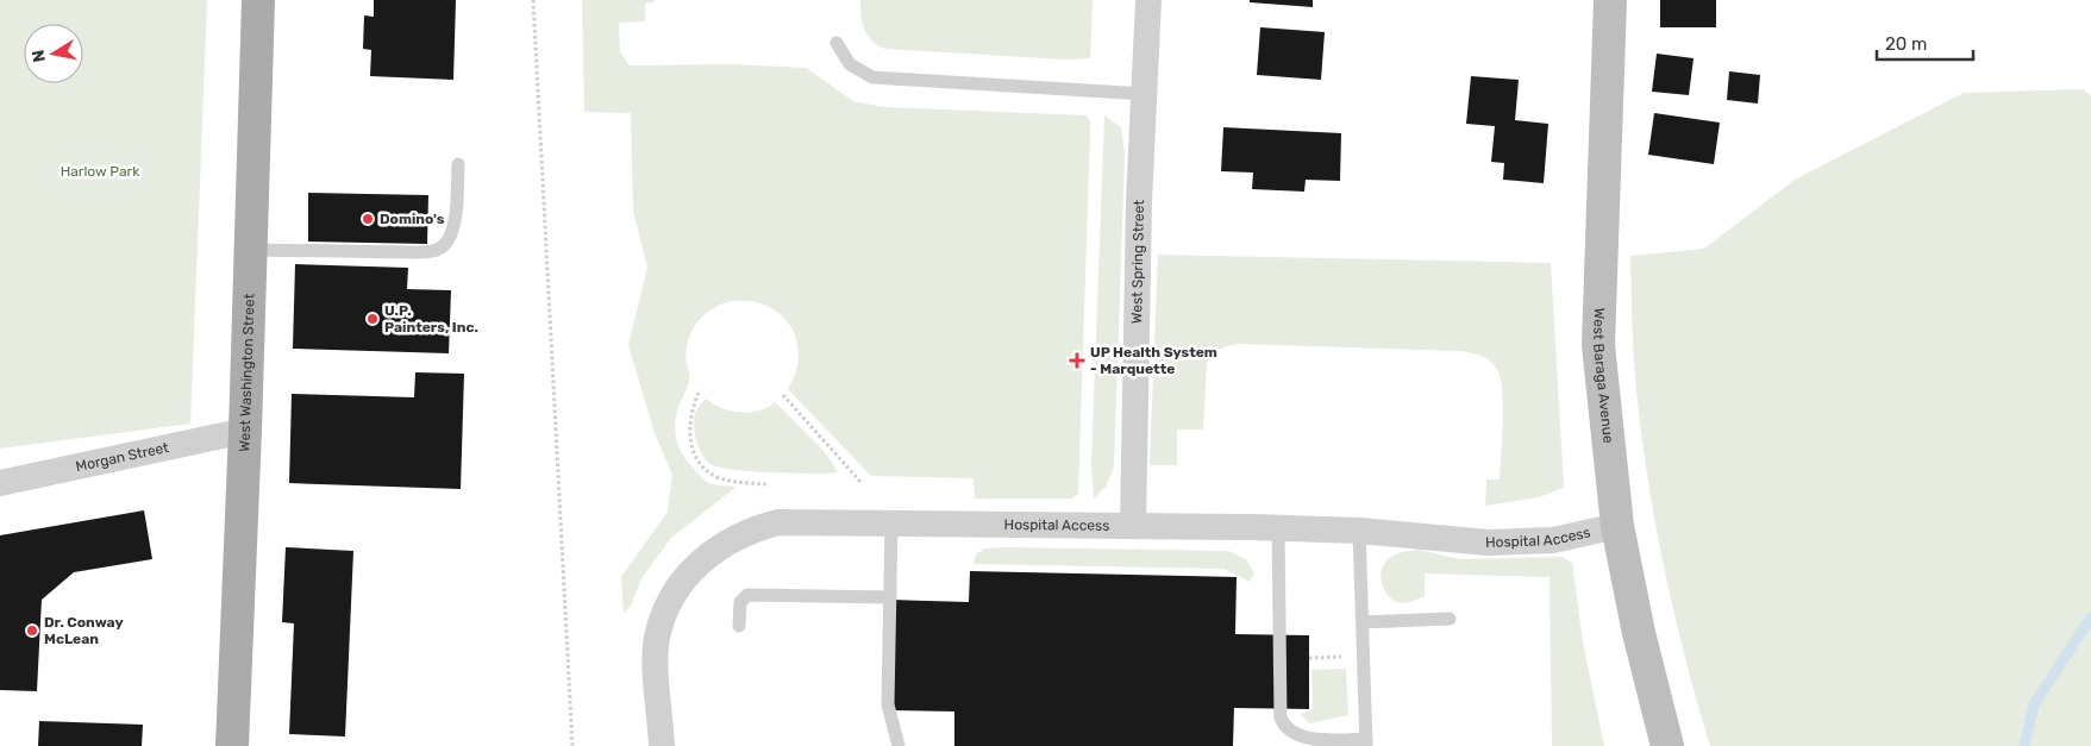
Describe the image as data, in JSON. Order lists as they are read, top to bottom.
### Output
{
  "streets": {
    "main road": ["West Washington Street"],
    "street": [
      "West Spring Street",
      "West Baraga Avenue",
      "Morgan Street",
      "Hospital Access"
    ]
  },
  "crossings": [
    ["West Spring Street", "Hospital Access"],
    ["West Washington Street", "Morgan Street"],
    ["West Baraga Avenue", "Hospital Access"]
  ],
  "parks": ["Harlow Park"],
  "places": {
    "other": ["Domino's", "U.P. Painters, Inc.", "Dr. Conway McLean"],
    "health": ["UP Health System - Marquette"]
  },
  "scale_bar": "20 m",
  "north": "left"
}
